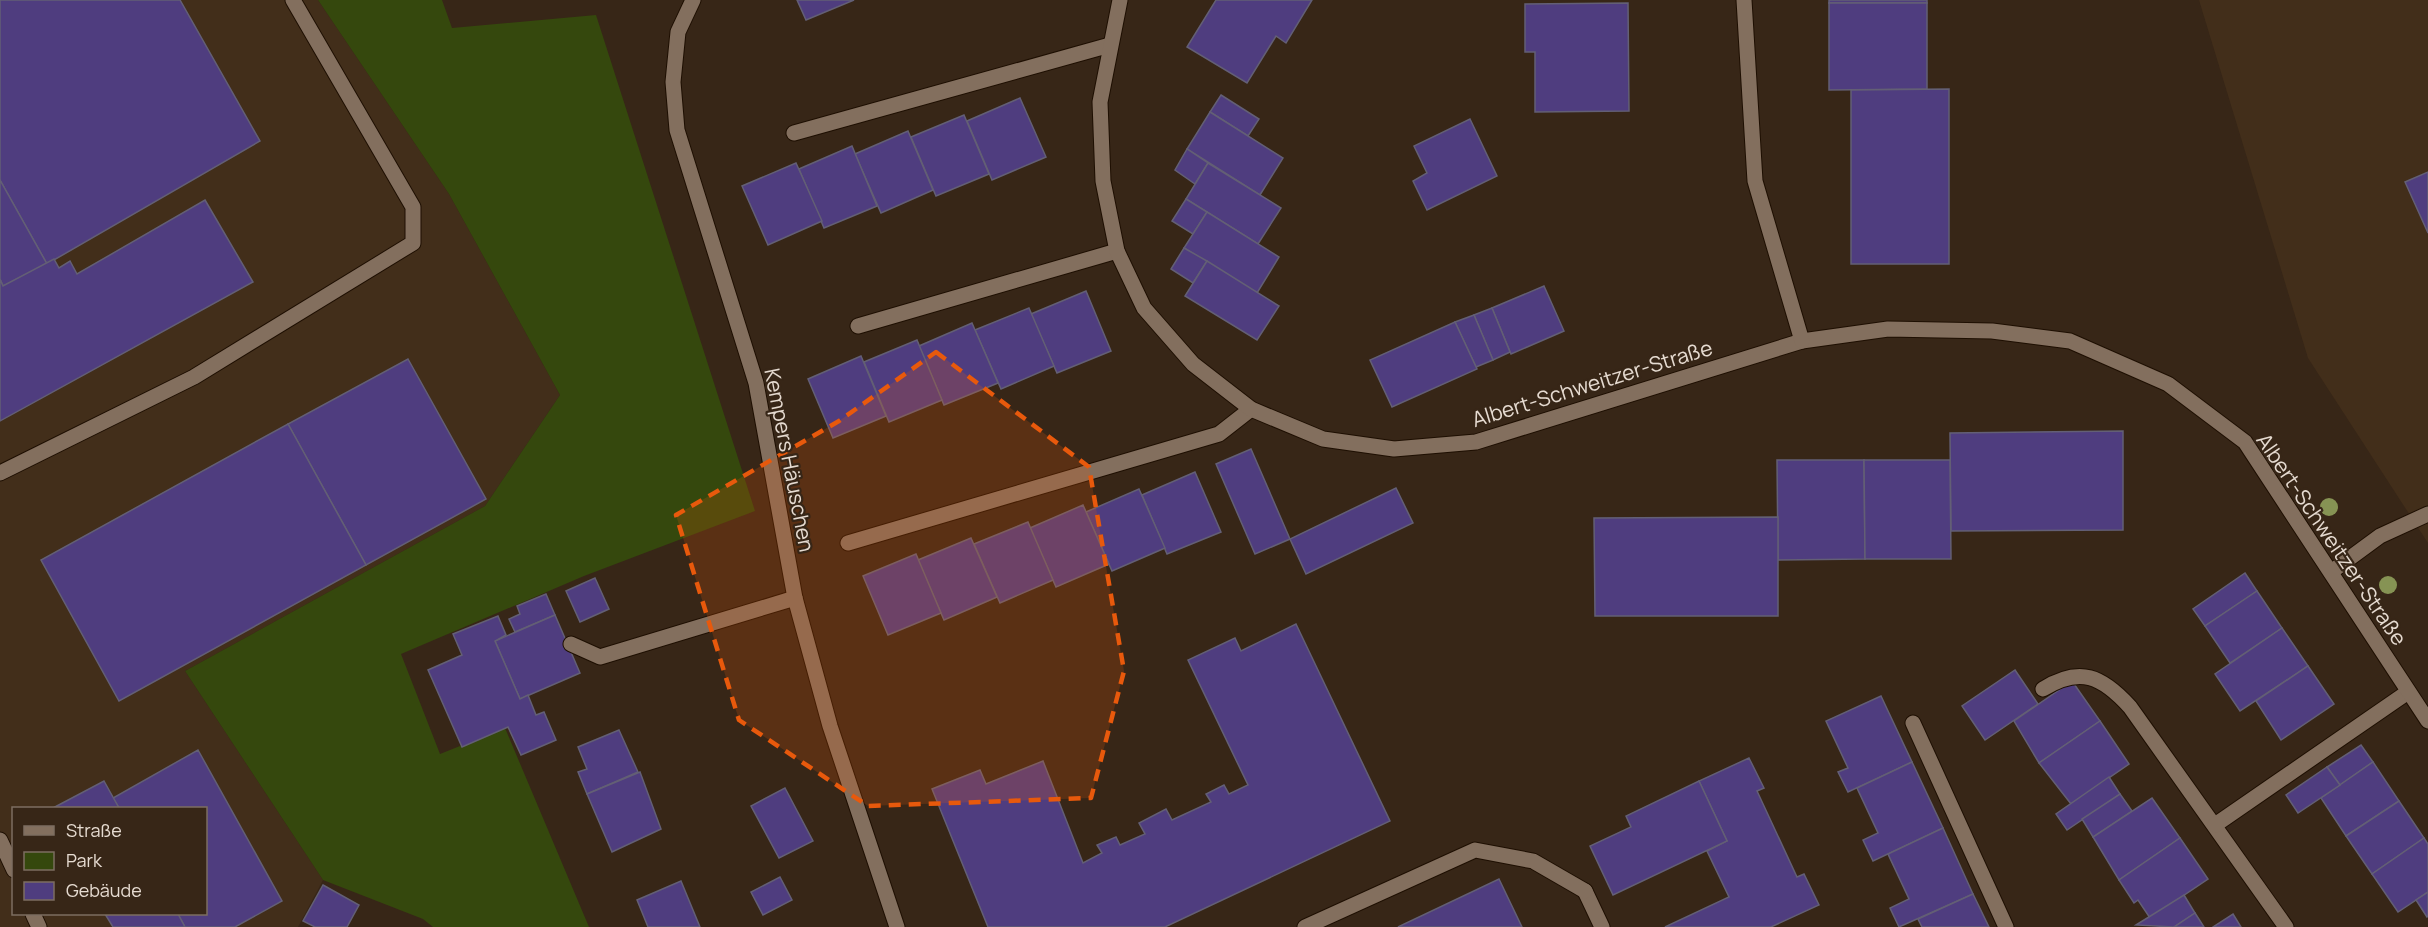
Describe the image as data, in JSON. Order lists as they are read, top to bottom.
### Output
{
  "streets": {
    "street": ["Albert-Schweitzer-Straße", "Kempers Häuschen"]
  },
  "legend": ["Straße", "Park", "Gebäude"]
}
